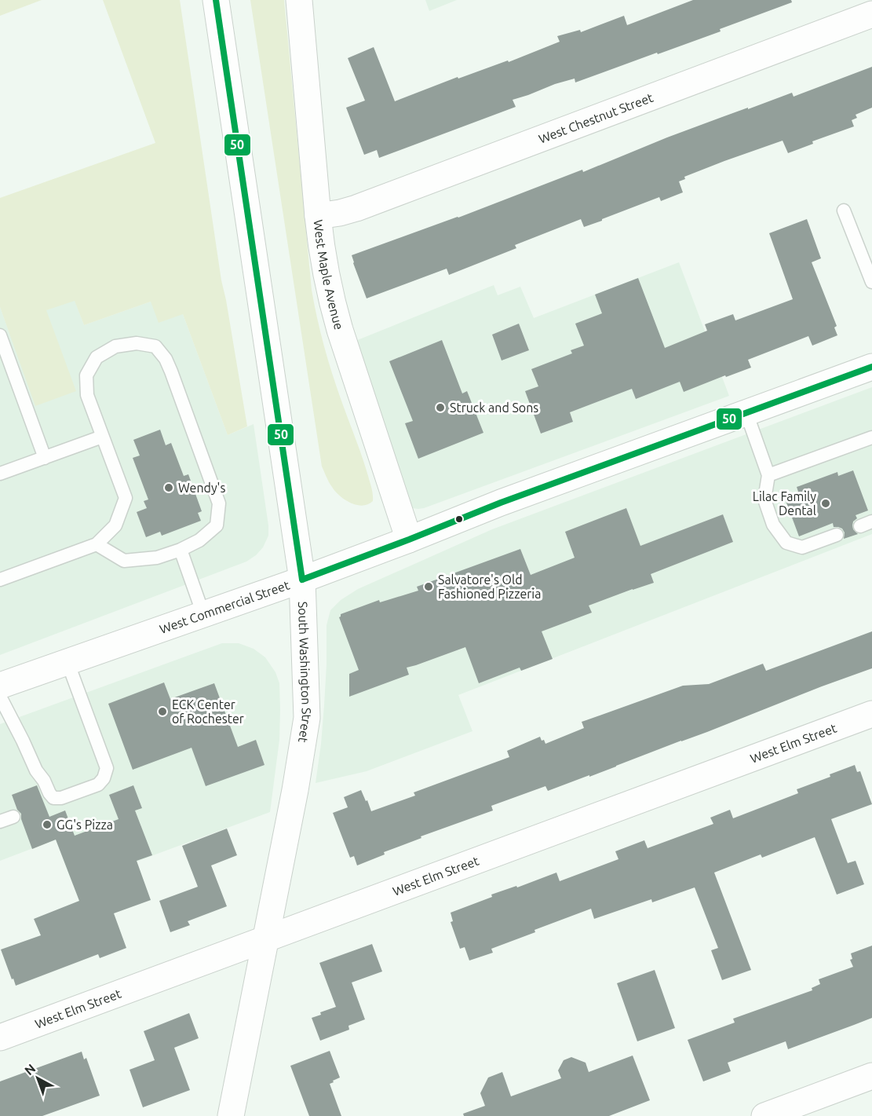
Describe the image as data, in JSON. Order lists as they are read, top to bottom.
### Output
{
  "streets": {
    "street": [
      "West Chestnut Street",
      "West Maple Avenue",
      "West Commercial Street",
      "South Washington Street",
      "West Elm Street"
    ]
  },
  "crossings": [
    ["West Chestnut Street", "West Maple Avenue"],
    ["West Maple Avenue", "West Commercial Street"],
    ["West Commercial Street", "South Washington Street"],
    ["South Washington Street", "West Elm Street"]
  ],
  "places": [
    "Struck and Sons",
    "Wendy's",
    "Lilac Family Dental",
    "Salvatore's Old Fashioned Pizzeria",
    "ECK Center of Rochester",
    "GG's Pizza"
  ],
  "lines": ["transit line 50"],
  "north": "top left"
}
